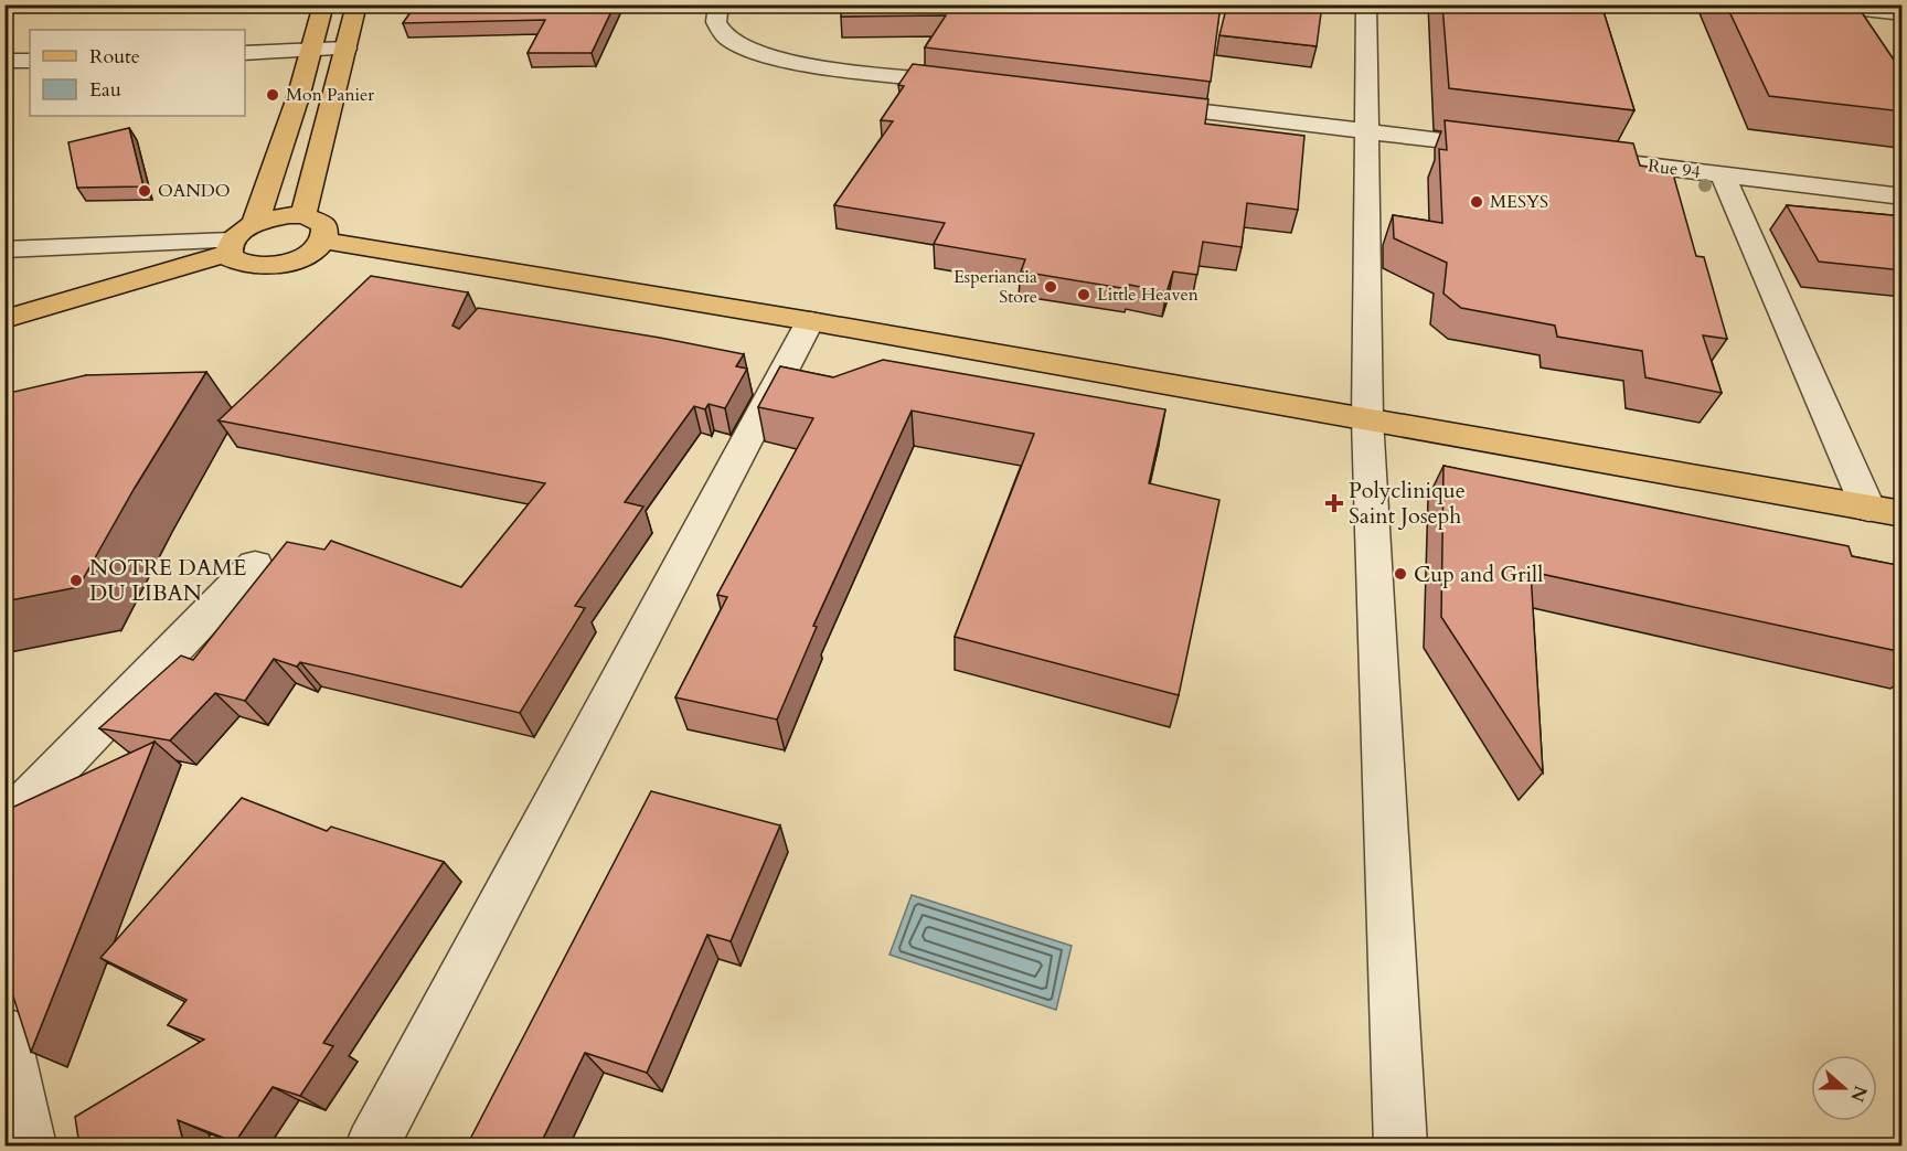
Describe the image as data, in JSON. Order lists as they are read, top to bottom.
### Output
{
  "streets": {
    "street": ["Rue 94"]
  },
  "places": {
    "other": [
      "Mon Panier",
      "OANDO",
      "MESYS",
      "Esperiancia Store",
      "Little Heaven",
      "Cup and Grill",
      "NOTRE DAME DU LIBAN"
    ],
    "health": ["Polyclinique Saint Joseph"]
  },
  "legend": ["Route", "Eau"],
  "north": "right"
}
